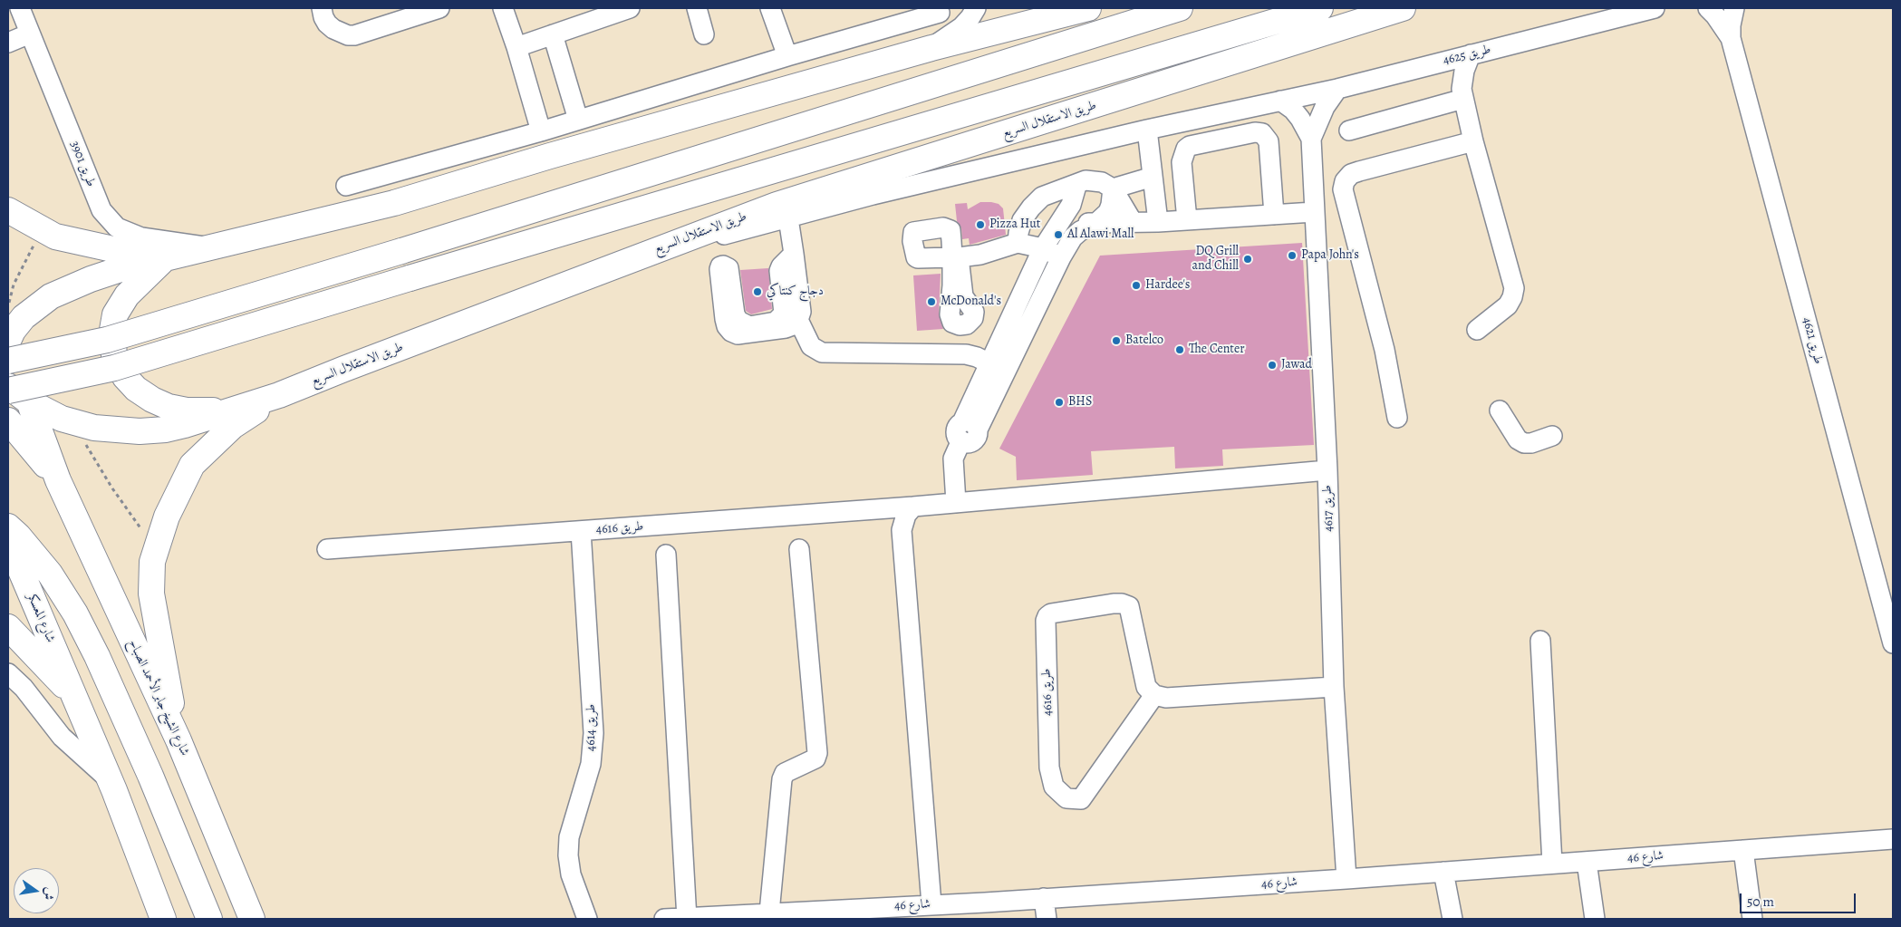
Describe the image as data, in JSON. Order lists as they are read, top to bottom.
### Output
{
  "streets": {
    "main road": ["طريق الاستقلال السريع", "شارع المعسكر", "شارع الشيخ جابر الأحمد الصباح"],
    "street": [
      "طريق 4625",
      "طريق 3901",
      "طريق 4621",
      "طريق 4617",
      "طريق 4616",
      "طريق 4614",
      "شارع 46"
    ]
  },
  "crossings": [
    ["طريق 4625", "طريق الاستقلال السريع"],
    ["طريق 4625", "طريق 4617"],
    ["طريق 4617", "طريق 4616"],
    ["طريق 4617", "شارع 46"],
    ["طريق 4616", "طريق 4614"]
  ],
  "places": [
    "Pizza Hut",
    "Al Alawi Mall",
    "Papa John's",
    "DQ Grill and Chill",
    "Hardee's",
    "دجاج كنتاكي",
    "McDonald's",
    "Batelco",
    "The Center",
    "Jawad",
    "BHS"
  ],
  "scale_bar": "50 m",
  "north": "right"
}
